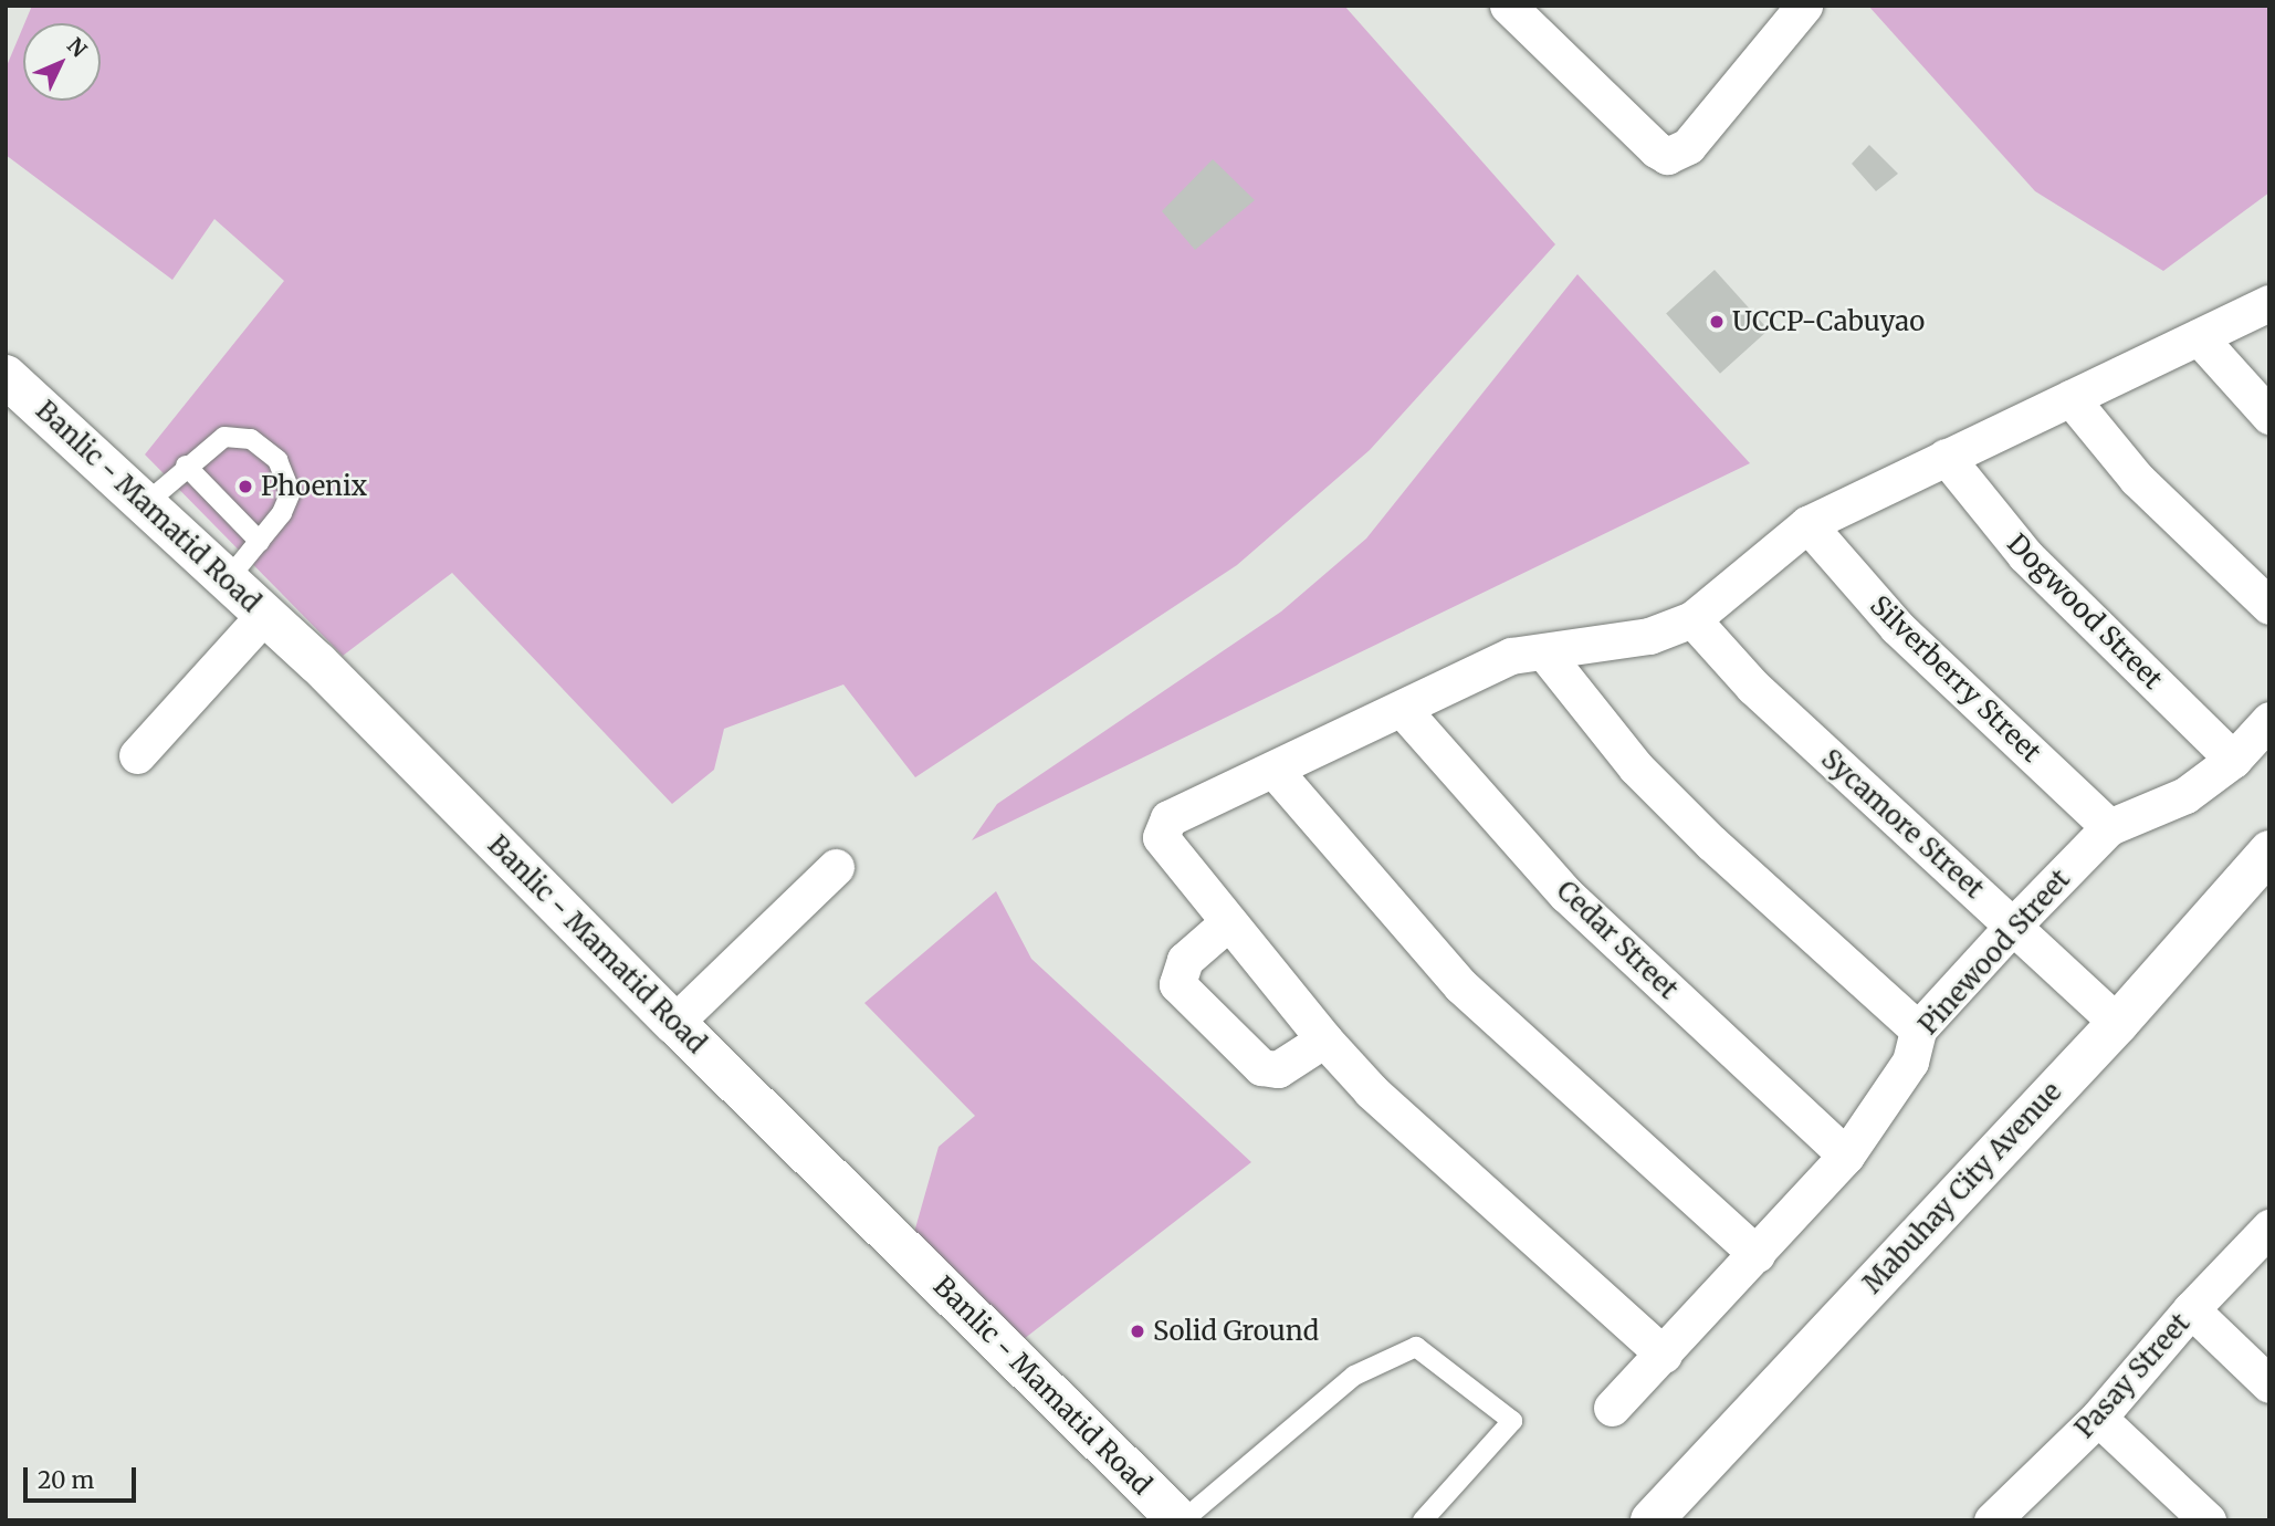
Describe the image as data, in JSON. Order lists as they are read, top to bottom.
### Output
{
  "streets": {
    "main road": ["Banlic - Mamatid Road", "Mabuhay City Avenue"],
    "street": [
      "Dogwood Street",
      "Silverberry Street",
      "Sycamore Street",
      "Cedar Street",
      "Pinewood Street",
      "Pasay Street"
    ]
  },
  "crossings": [
    ["Dogwood Street", "Pinewood Street"],
    ["Silverberry Street", "Pinewood Street"],
    ["Sycamore Street", "Pinewood Street"],
    ["Sycamore Street", "Mabuhay City Avenue"],
    ["Cedar Street", "Pinewood Street"]
  ],
  "places": ["UCCP-Cabuyao", "Phoenix", "Solid Ground"],
  "scale_bar": "20 m",
  "north": "top right"
}
